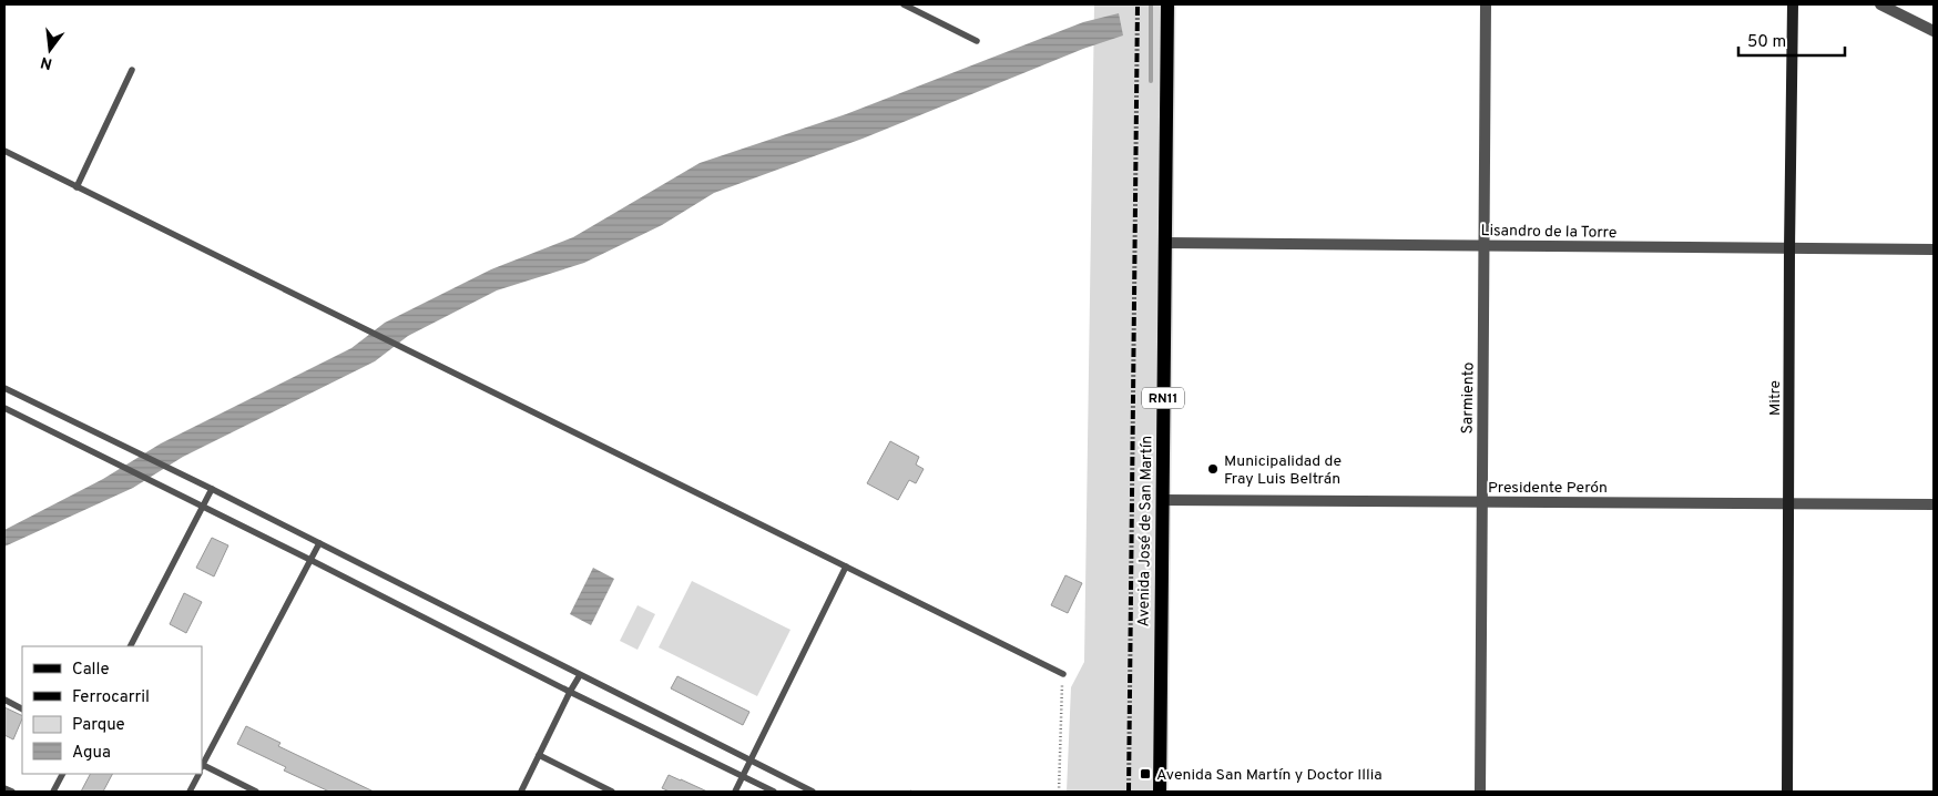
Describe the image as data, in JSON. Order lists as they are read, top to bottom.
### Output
{
  "streets": {
    "main road": ["RN11", "Avenida José de San Martín"],
    "street": [
      "Lisandro de la Torre",
      "Sarmiento",
      "Mitre",
      "Presidente Perón"
    ]
  },
  "crossings": [
    ["Lisandro de la Torre", "Sarmiento"],
    ["Lisandro de la Torre", "Mitre"],
    ["Lisandro de la Torre", "Avenida José de San Martín"],
    ["Sarmiento", "Presidente Perón"],
    ["Mitre", "Presidente Perón"],
    ["Presidente Perón", "Avenida José de San Martín"]
  ],
  "places": {
    "other": ["Municipalidad de Fray Luis Beltrán"],
    "transit": ["Avenida San Martín y Doctor Illia"]
  },
  "legend": [
    "Calle",
    "Ferrocarril",
    "Parque",
    "Agua"
  ],
  "scale_bar": "50 m",
  "north": "bottom"
}
